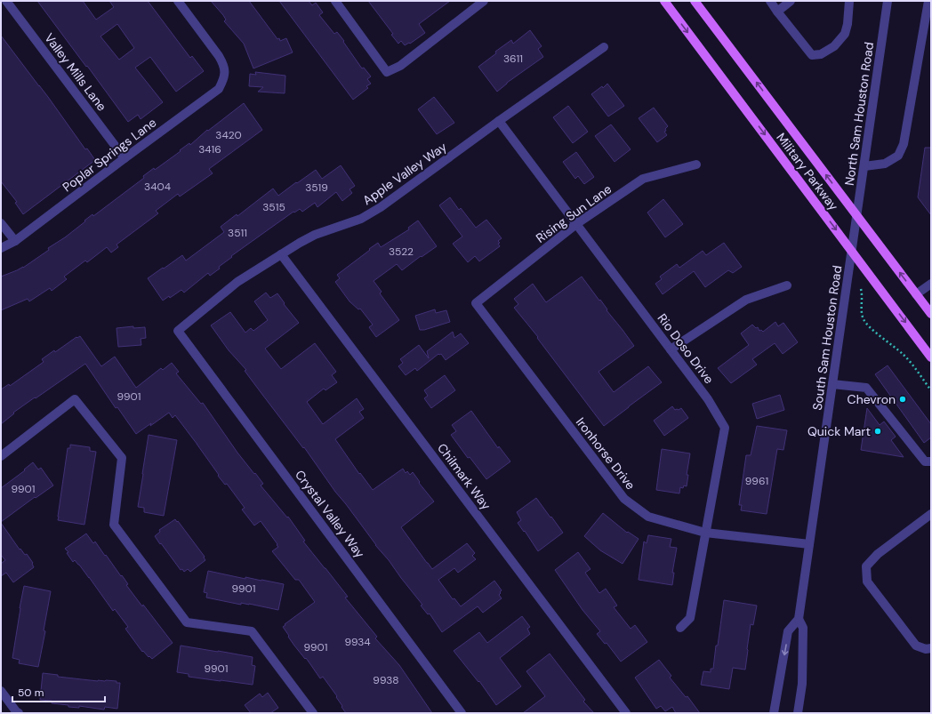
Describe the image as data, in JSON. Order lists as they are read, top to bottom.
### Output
{
  "streets": {
    "main road": ["Military Parkway"],
    "street": [
      "Valley Mills Lane",
      "North Sam Houston Road",
      "Poplar Springs Lane",
      "Apple Valley Way",
      "Rising Sun Lane",
      "South Sam Houston Road",
      "Rio Doso Drive",
      "Ironhorse Drive",
      "Chilmark Way",
      "Crystal Valley Way"
    ]
  },
  "crossings": [
    ["Valley Mills Lane", "Poplar Springs Lane"],
    ["North Sam Houston Road", "Military Parkway"],
    ["North Sam Houston Road", "South Sam Houston Road"],
    ["Military Parkway", "South Sam Houston Road"],
    ["Apple Valley Way", "Rio Doso Drive"],
    ["Apple Valley Way", "Chilmark Way"],
    ["Apple Valley Way", "Crystal Valley Way"],
    ["Rising Sun Lane", "Rio Doso Drive"],
    ["Rising Sun Lane", "Ironhorse Drive"],
    ["South Sam Houston Road", "Ironhorse Drive"],
    ["Rio Doso Drive", "Ironhorse Drive"]
  ],
  "places": ["Chevron", "Quick Mart"],
  "house_numbers": [
    "3611",
    "3420",
    "3416",
    "3404",
    "3519",
    "3515",
    "3511",
    "3522",
    "9901",
    "9961",
    "9901",
    "9901",
    "9934",
    "9901",
    "9901",
    "9938"
  ],
  "scale_bar": "50 m"
}
